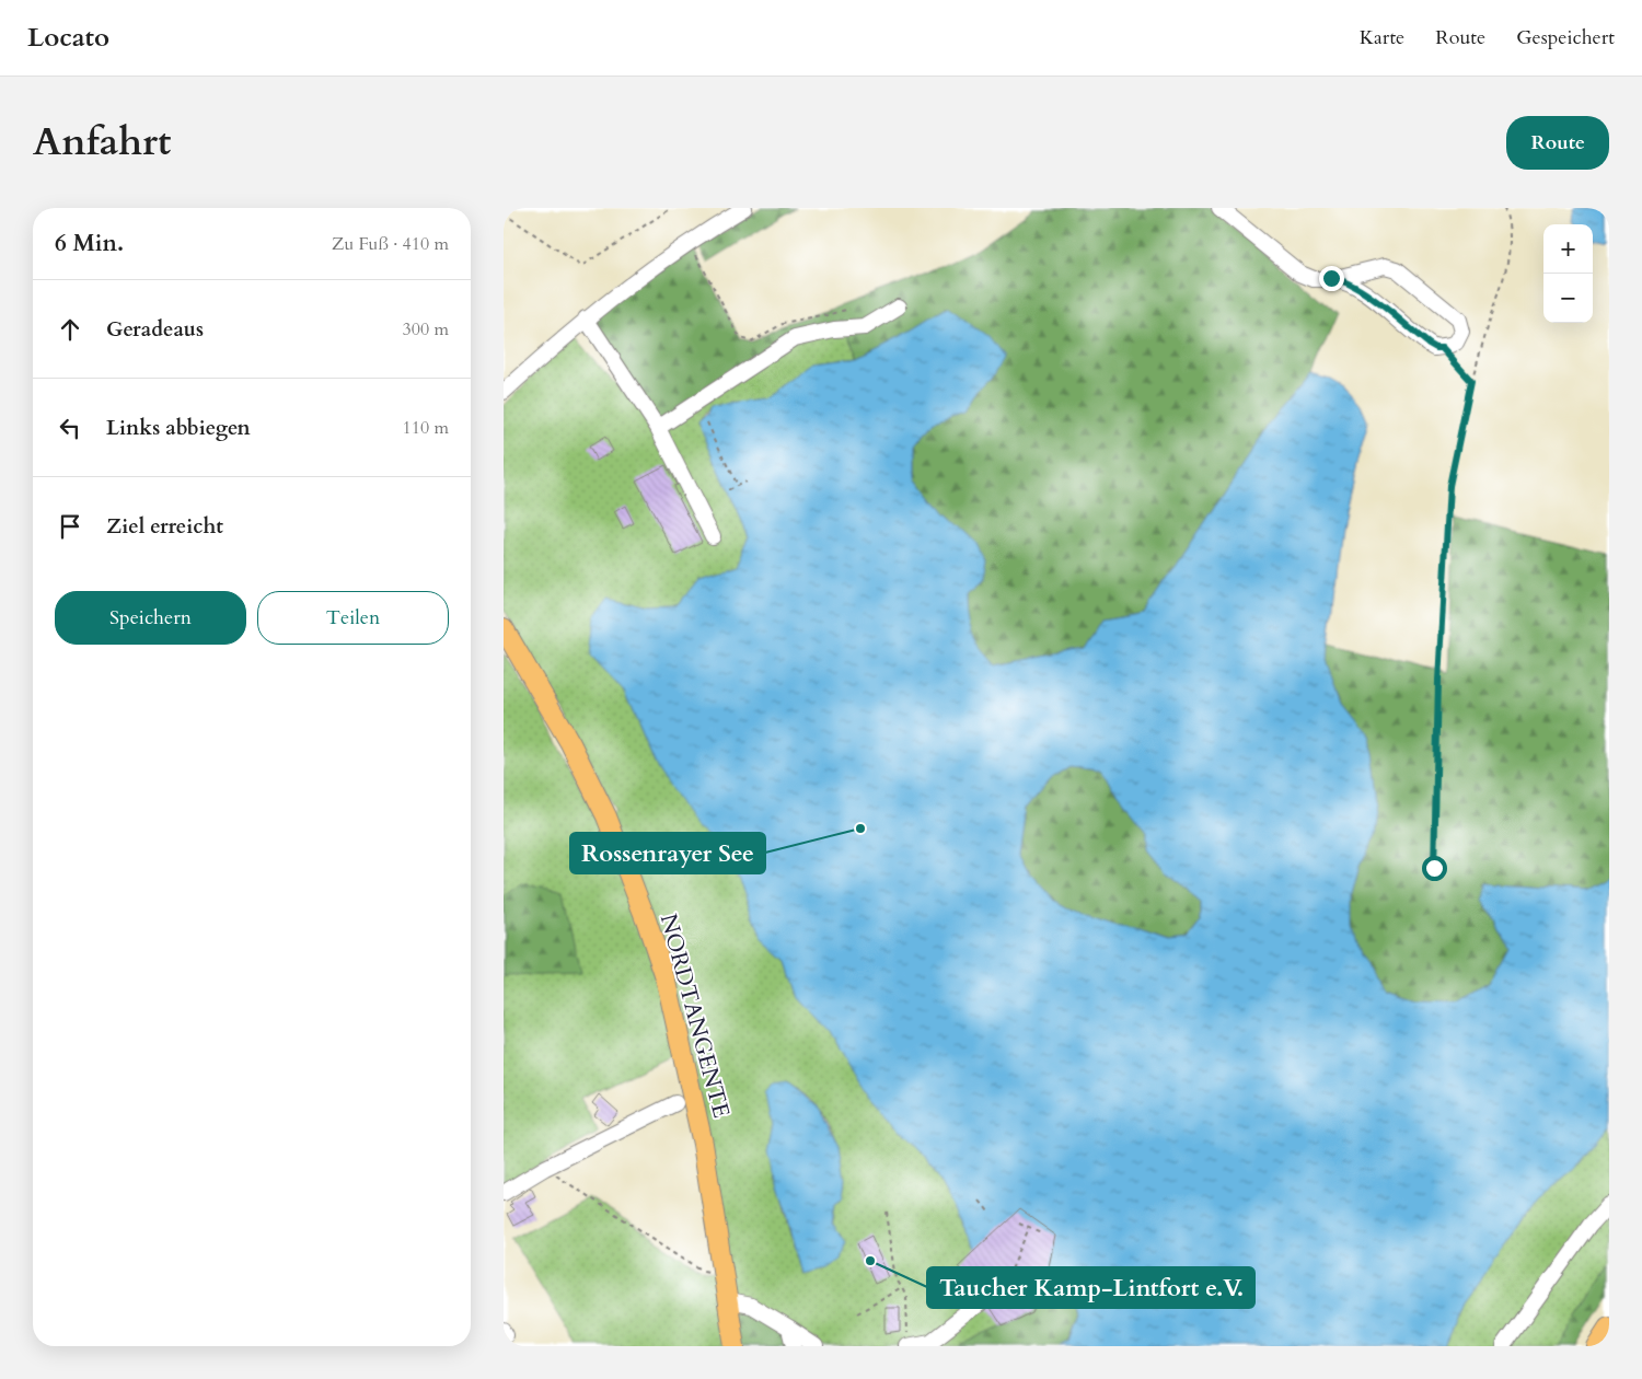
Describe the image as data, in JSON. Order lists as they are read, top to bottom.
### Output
{
  "streets": {
    "main road": ["NORDTANGENTE"]
  },
  "places": ["Rossenrayer See", "Taucher Kamp-Lintfort e.V."],
  "page": {
    "header": "Locato",
    "nav": ["Karte", "Route", "Gespeichert"],
    "title": "Anfahrt",
    "buttons": [
      "Route",
      ["Speichern", "Teilen"]
    ],
    "heading": ["6 Min.", "Zu Fuß · 410 m"],
    "map_buttons": ["+", "−"],
    "list": [
      ["Geradeaus", "300 m"],
      ["Links abbiegen", "110 m"],
      "Ziel erreicht"
    ]
  }
}
